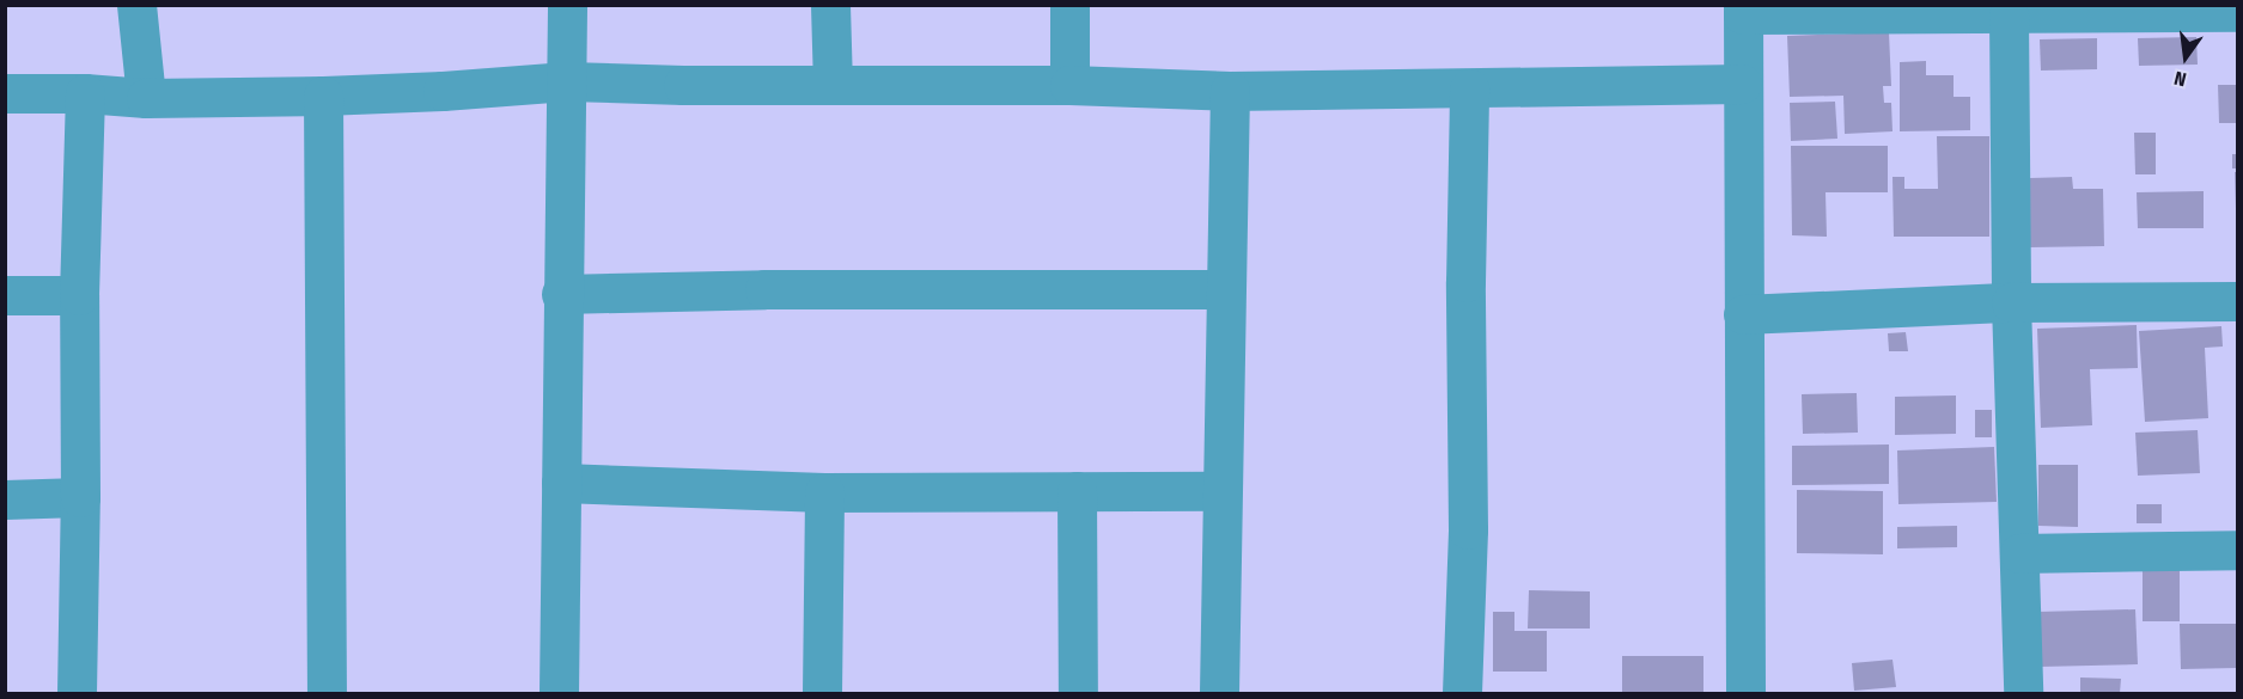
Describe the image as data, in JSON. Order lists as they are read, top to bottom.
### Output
{
  "north": "bottom"
}
